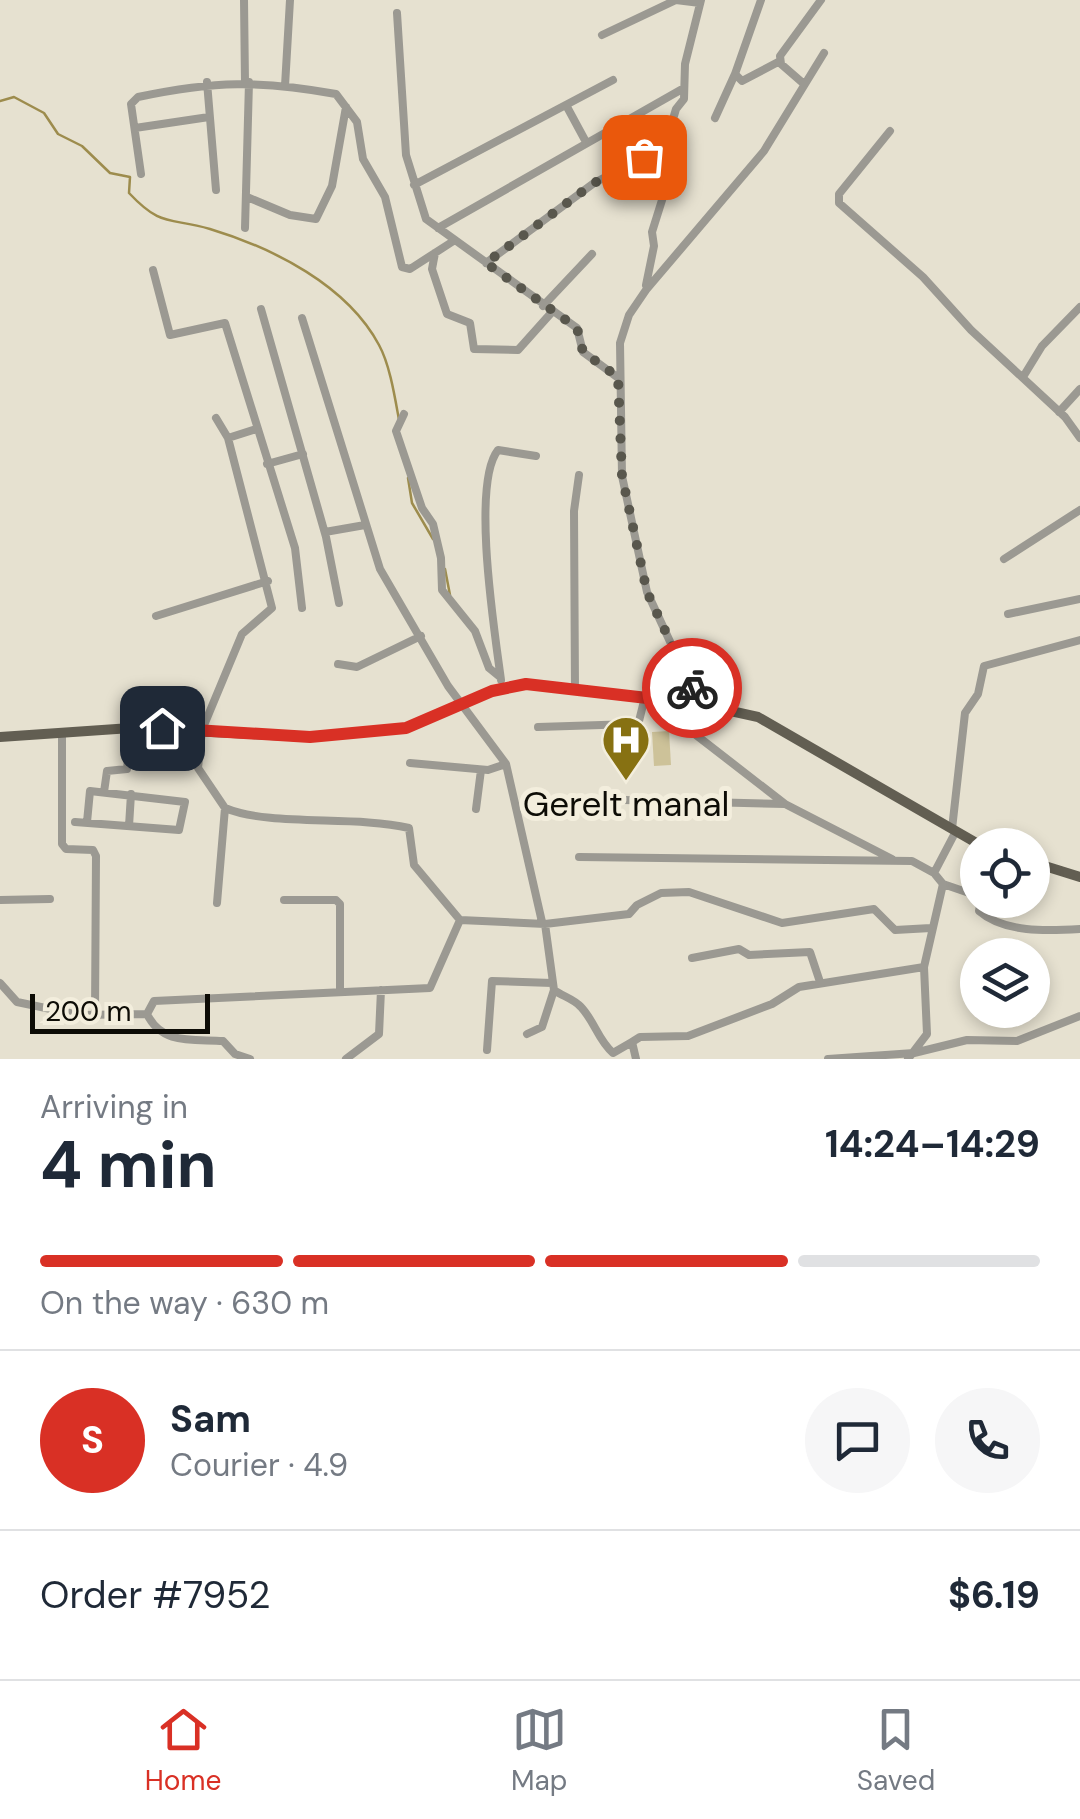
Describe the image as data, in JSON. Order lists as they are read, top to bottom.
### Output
{
  "places": {
    "hospital": ["Gerelt manal"]
  },
  "scale_bar": "200 m",
  "page": {
    "scale": "200 m",
    "heading": ["4 min", "Arriving in", "14:24–14:29"],
    "panel": [
      "Sam",
      "Courier · 4.9",
      "Order #7952",
      "$6.19"
    ],
    "bar": "On the way · 630 m",
    "round": "S",
    "tabs": ["Home", "Map", "Saved"]
  }
}
